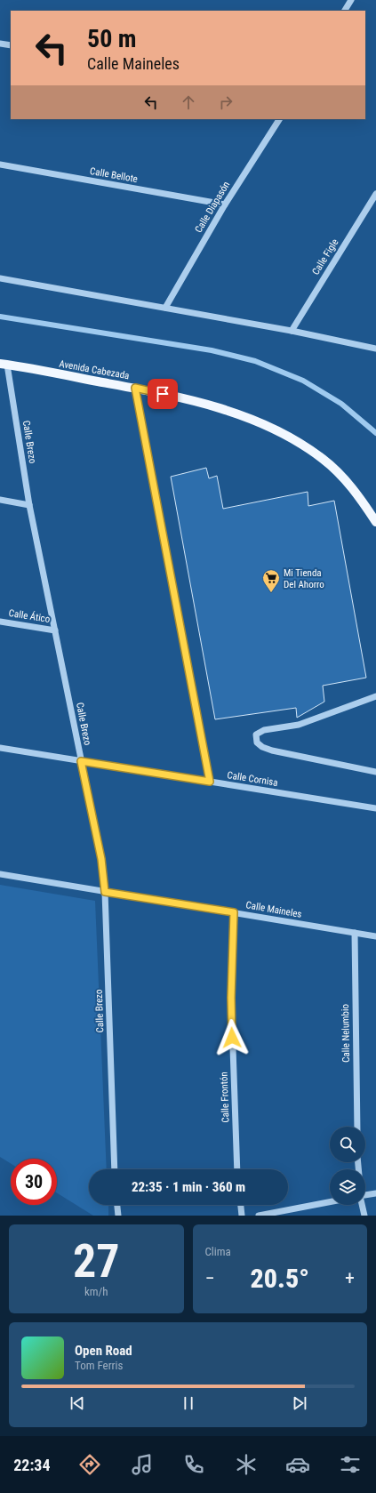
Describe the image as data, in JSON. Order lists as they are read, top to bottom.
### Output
{
  "streets": {
    "main road": ["Avenida Cabezada"],
    "street": [
      "Calle Bellote",
      "Calle Diapasón",
      "Calle Figle",
      "Calle Brezo",
      "Calle Ático",
      "Calle Cornisa",
      "Calle Maineles",
      "Calle Nelumbio",
      "Calle Frontón"
    ]
  },
  "crossings": [
    ["Calle Bellote", "Calle Diapasón"],
    ["Avenida Cabezada", "Calle Brezo"],
    ["Calle Brezo", "Calle Ático"],
    ["Calle Brezo", "Calle Cornisa"],
    ["Calle Brezo", "Calle Maineles"],
    ["Calle Maineles", "Calle Nelumbio"],
    ["Calle Maineles", "Calle Frontón"]
  ],
  "places": {
    "supermarket": ["Mi Tienda Del Ahorro"]
  },
  "page": {
    "turn": ["50 m", "Calle Maineles"],
    "limit": "30",
    "trip": "22:35 · 1 min · 360 m",
    "tile": [
      ["27", "km/h"],
      "Clima"
    ],
    "heat": ["−", "20.5°", "+"],
    "song": ["Open Road", "Tom Ferris"],
    "tabs": "22:34"
  }
}
